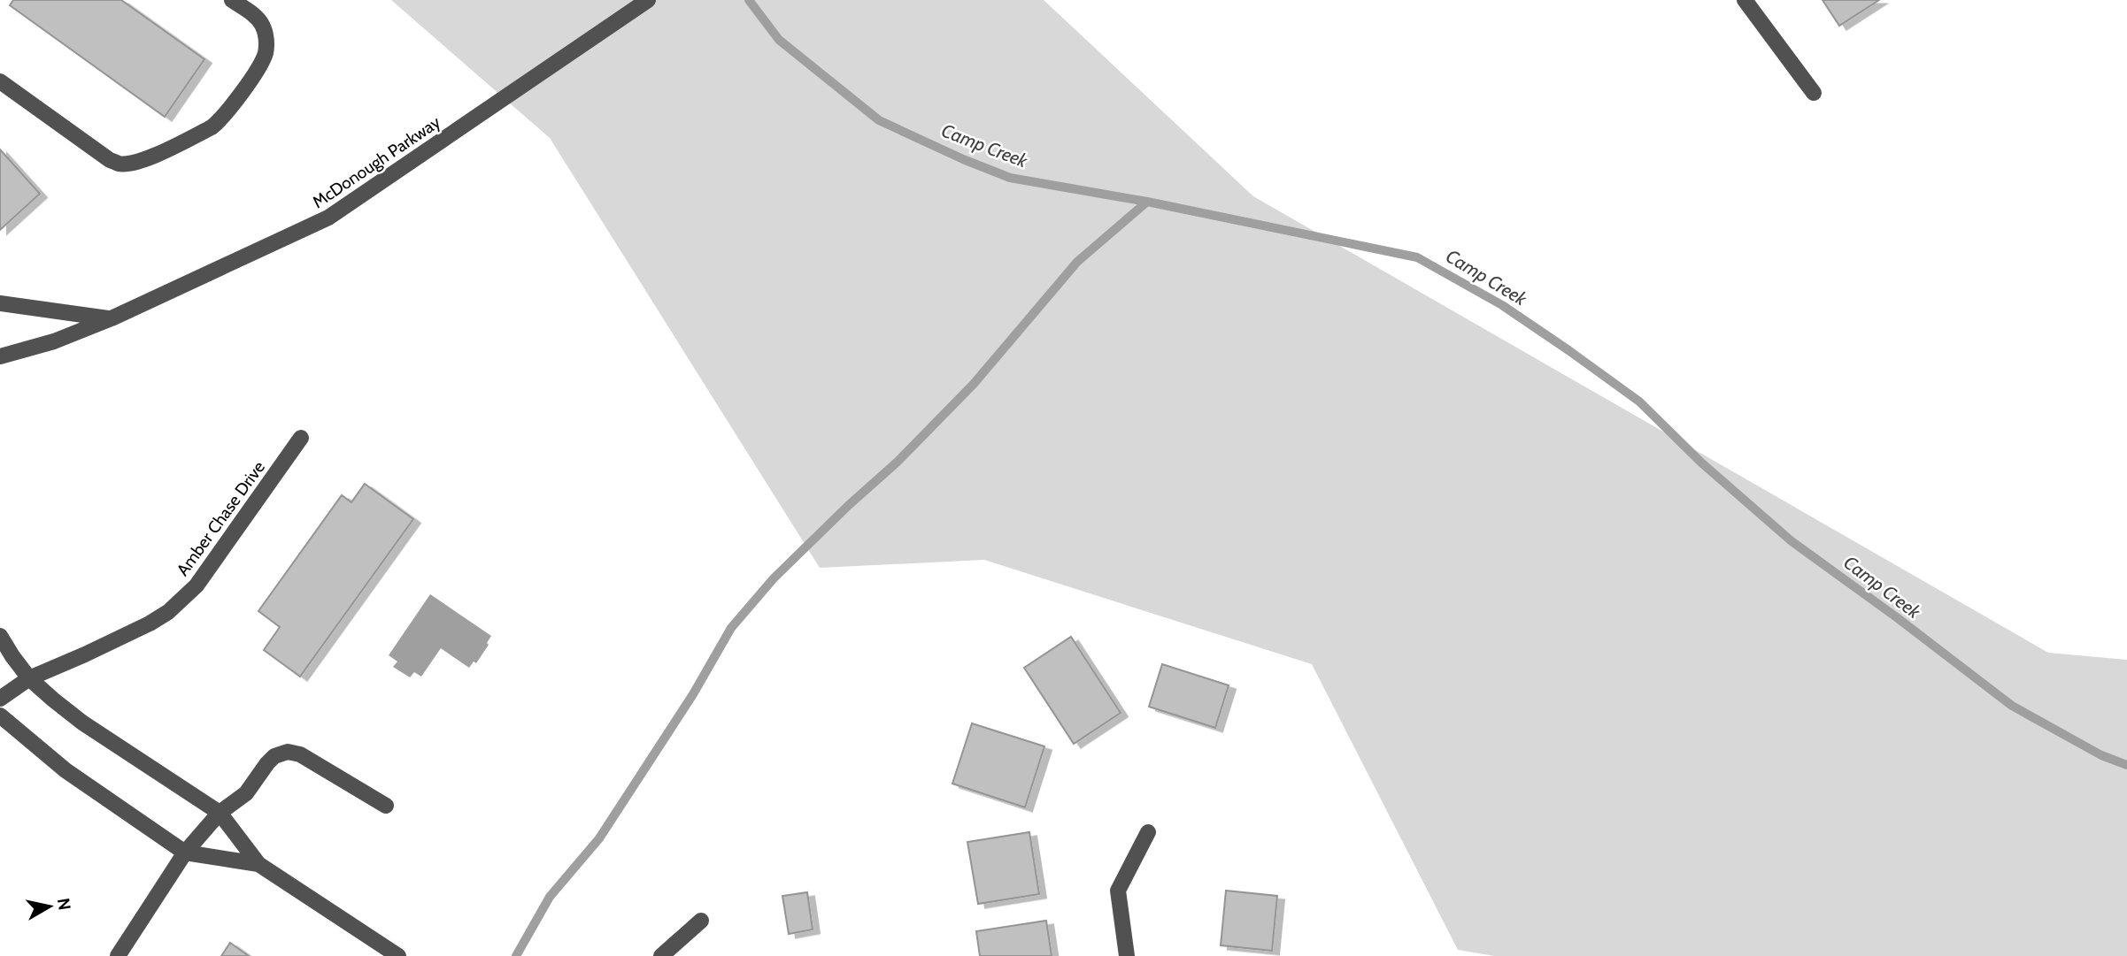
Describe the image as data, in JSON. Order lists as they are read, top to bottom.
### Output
{
  "streets": {
    "street": ["McDonough Parkway", "Amber Chase Drive"]
  },
  "water": ["Camp Creek"],
  "north": "right"
}
